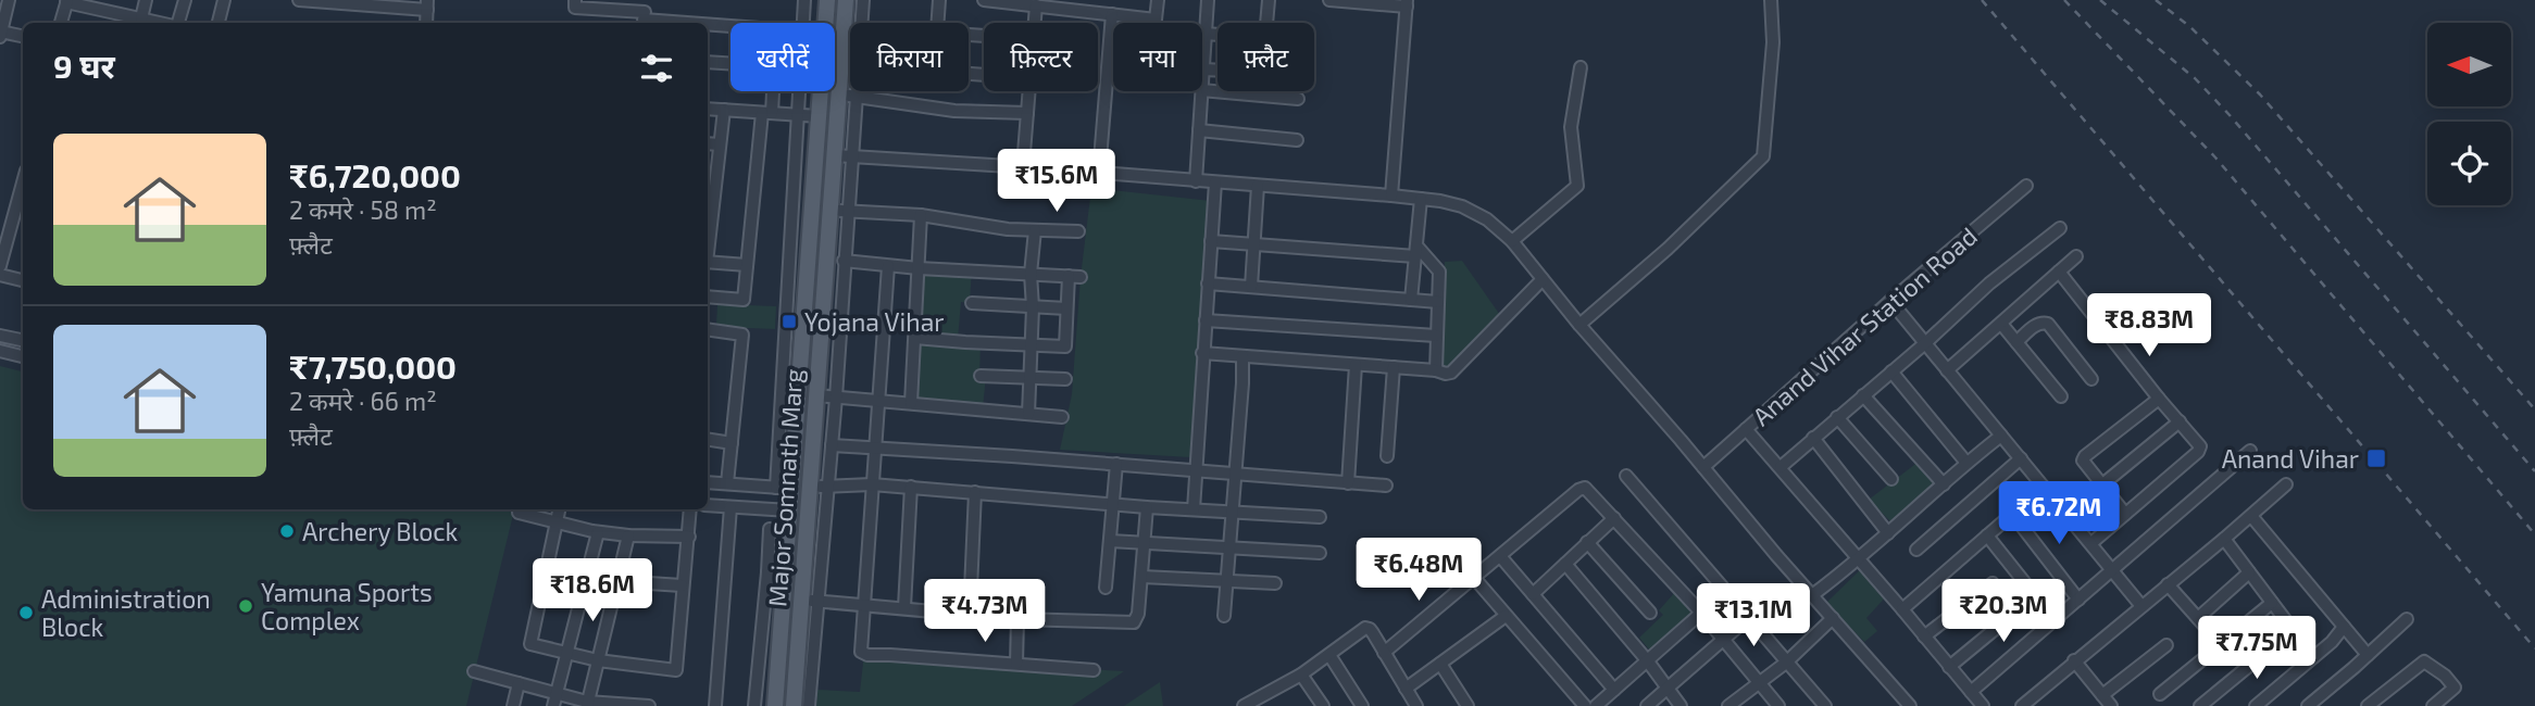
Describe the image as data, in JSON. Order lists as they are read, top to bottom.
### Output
{
  "streets": {
    "main road": ["Major Somnath Marg"],
    "street": ["Anand Vihar Station Road"]
  },
  "places": {
    "transit": ["Yojana Vihar", "Anand Vihar"],
    "other": ["Archery Block", "Yamuna Sports Complex", "Administration Block"]
  },
  "north": "left",
  "page": {
    "chip": [
      "खरीदें",
      "किराया",
      "फ़िल्टर",
      "नया",
      "फ़्लैट"
    ],
    "heading": "9 घर",
    "list": [
      {
        "name": "₹6,720,000",
        "note": "2 कमरे · 58 m² · फ़्लैट"
      },
      {
        "name": "₹7,750,000",
        "note": "2 कमरे · 66 m² · फ़्लैट"
      }
    ],
    "price": [
      "₹15.6M",
      "₹8.83M",
      "₹6.72M",
      "₹6.48M",
      "₹18.6M",
      "₹4.73M",
      "₹20.3M",
      "₹13.1M",
      "₹7.75M"
    ]
  }
}
